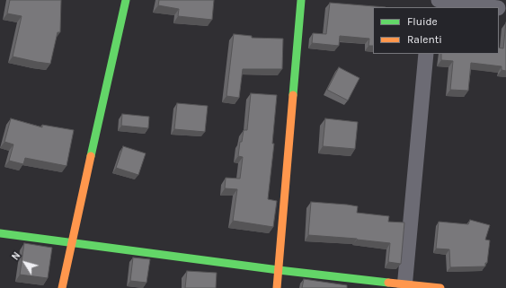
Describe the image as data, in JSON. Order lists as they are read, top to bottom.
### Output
{
  "legend": ["Fluide", "Ralenti"],
  "north": "top left"
}
